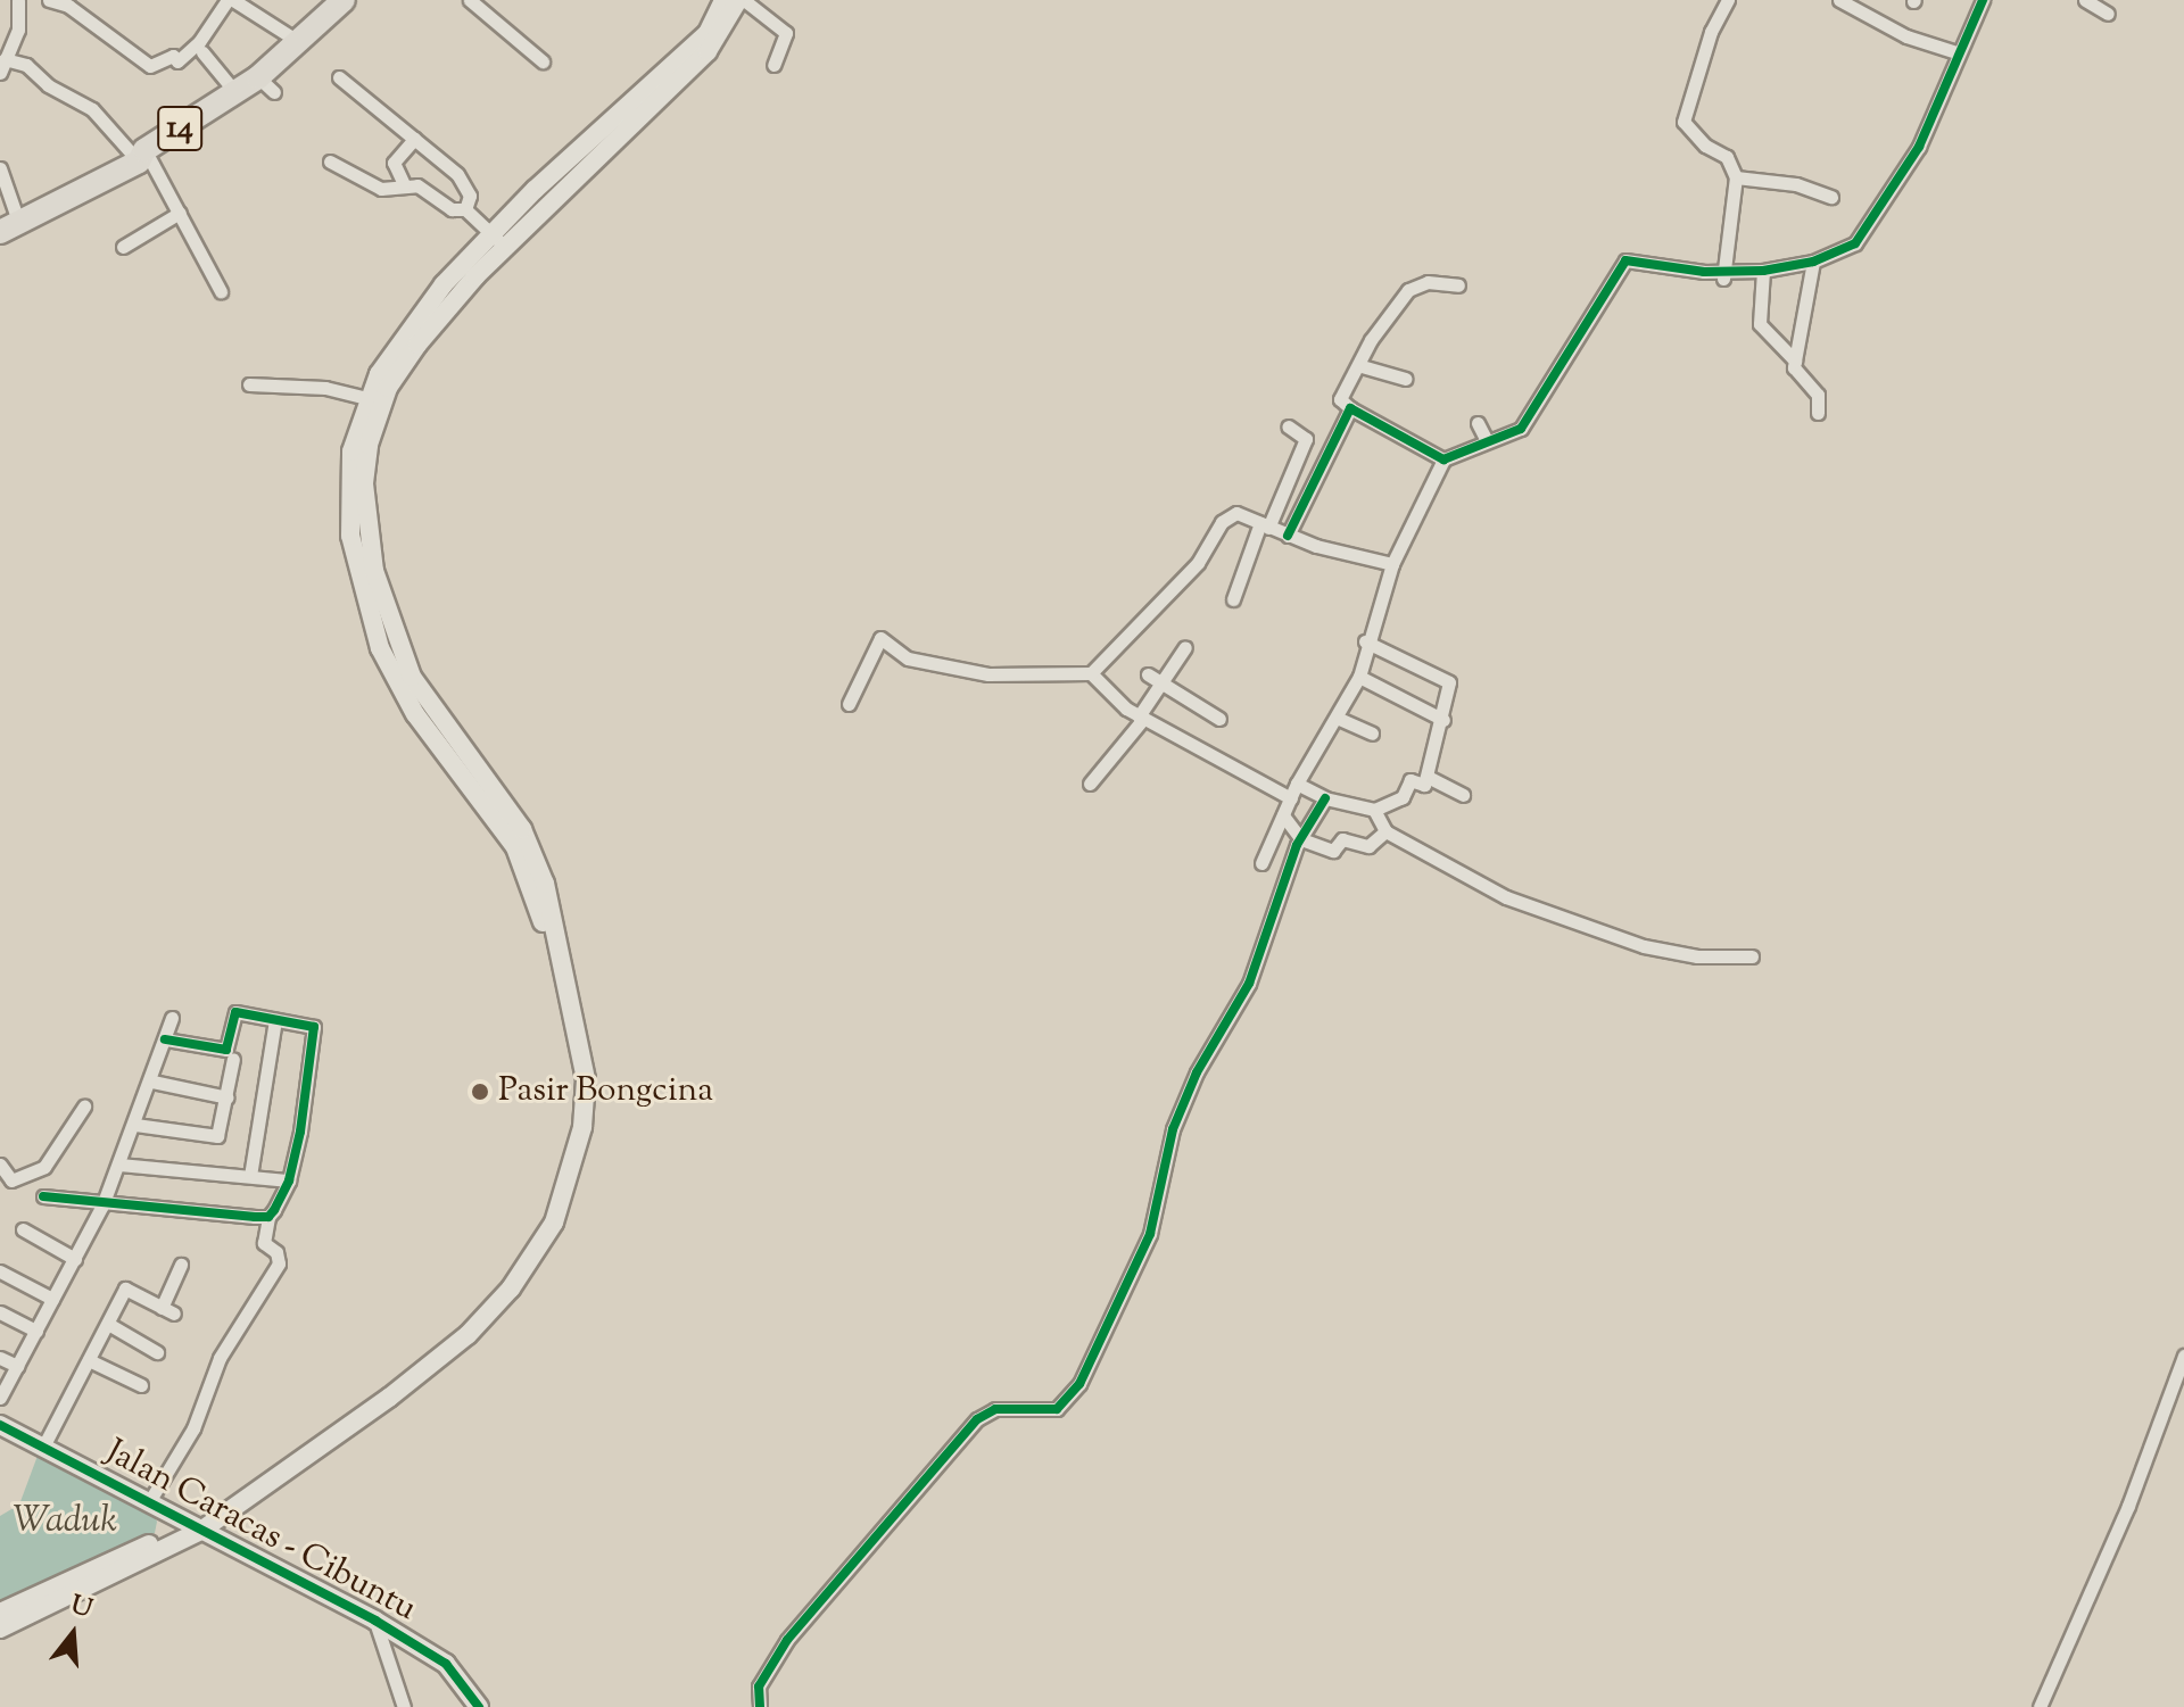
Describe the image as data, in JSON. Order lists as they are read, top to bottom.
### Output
{
  "streets": {
    "highway": ["14"],
    "main road": ["Jalan Caracas - Cibuntu"]
  },
  "water": ["Waduk"],
  "places": ["Pasir Bongcina"],
  "north": "top"
}
